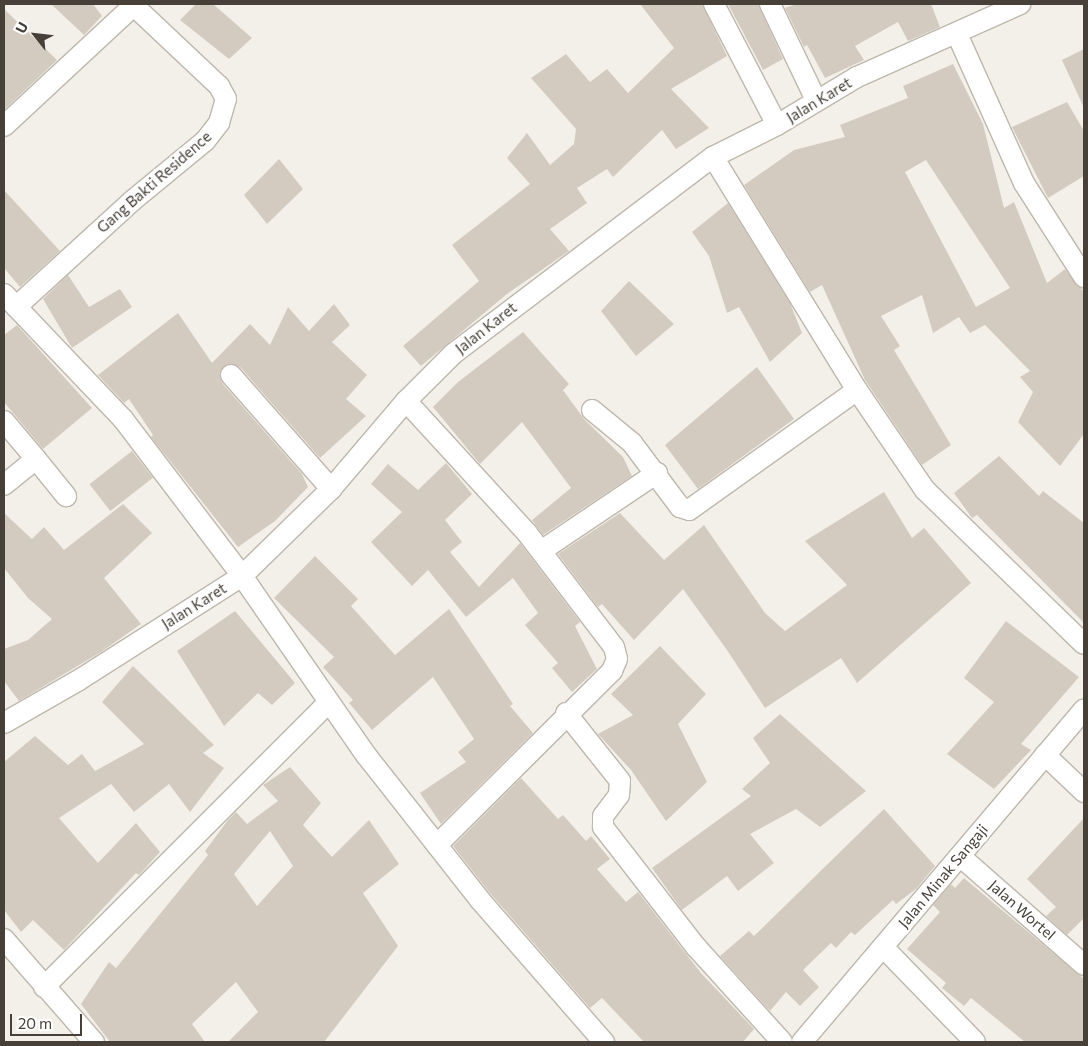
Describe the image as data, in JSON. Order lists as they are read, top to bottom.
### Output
{
  "streets": {
    "street": [
      "Jalan Karet",
      "Gang Bakti Residence",
      "Jalan Minak Sangaji",
      "Jalan Wortel"
    ]
  },
  "crossings": [
    ["Jalan Minak Sangaji", "Jalan Wortel"]
  ],
  "scale_bar": "20 m",
  "north": "top left"
}
